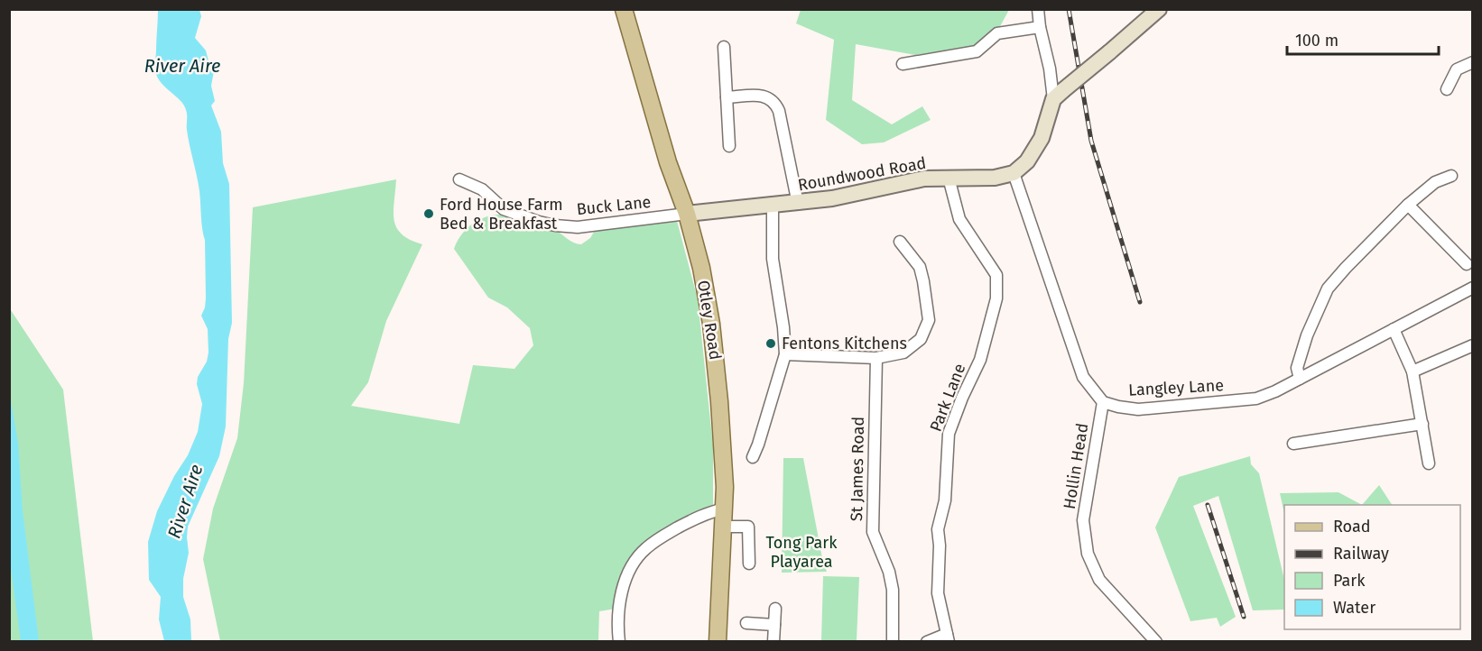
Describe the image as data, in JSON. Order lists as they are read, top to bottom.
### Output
{
  "streets": {
    "main road": ["Otley Road"],
    "street": [
      "Roundwood Road",
      "Buck Lane",
      "Langley Lane",
      "Park Lane",
      "Hollin Head",
      "St James Road"
    ]
  },
  "crossings": [
    ["Roundwood Road", "Buck Lane"],
    ["Roundwood Road", "Otley Road"],
    ["Roundwood Road", "Park Lane"],
    ["Buck Lane", "Otley Road"],
    ["Langley Lane", "Hollin Head"]
  ],
  "water": ["River Aire"],
  "parks": ["Tong Park Playarea"],
  "places": ["Ford House Farm Bed & Breakfast", "Fentons Kitchens"],
  "legend": [
    "Road",
    "Railway",
    "Park",
    "Water"
  ],
  "scale_bar": "100 m"
}
